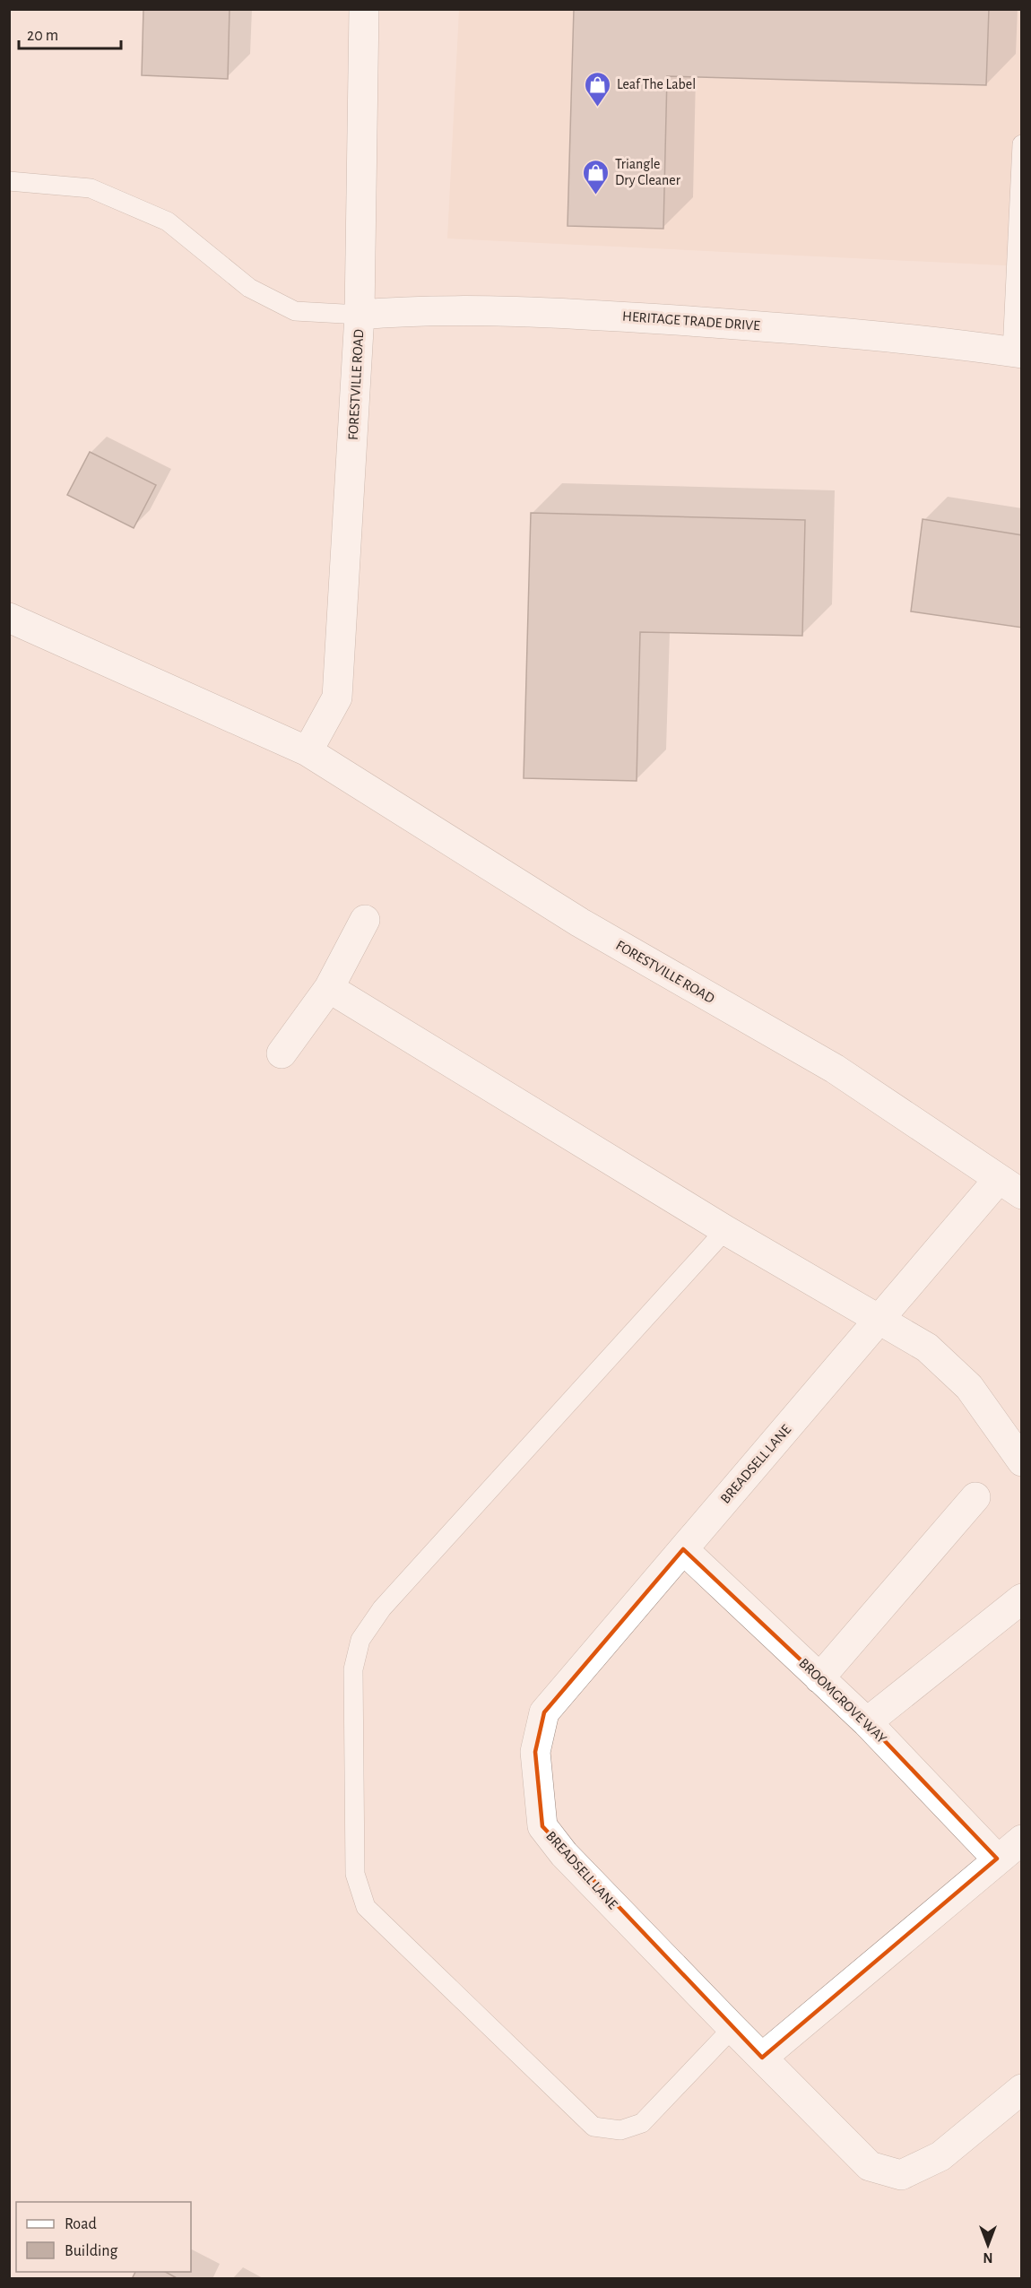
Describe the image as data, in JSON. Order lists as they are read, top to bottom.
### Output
{
  "streets": {
    "street": [
      "HERITAGE TRADE DRIVE",
      "FORESTVILLE ROAD",
      "BREADSELL LANE",
      "BROOMGROVE WAY"
    ]
  },
  "crossings": [
    ["HERITAGE TRADE DRIVE", "FORESTVILLE ROAD"],
    ["FORESTVILLE ROAD", "BREADSELL LANE"],
    ["BREADSELL LANE", "BROOMGROVE WAY"]
  ],
  "places": {
    "shop": ["Leaf The Label", "Triangle Dry Cleaner"]
  },
  "legend": ["Road", "Building"],
  "scale_bar": "20 m",
  "north": "bottom"
}
